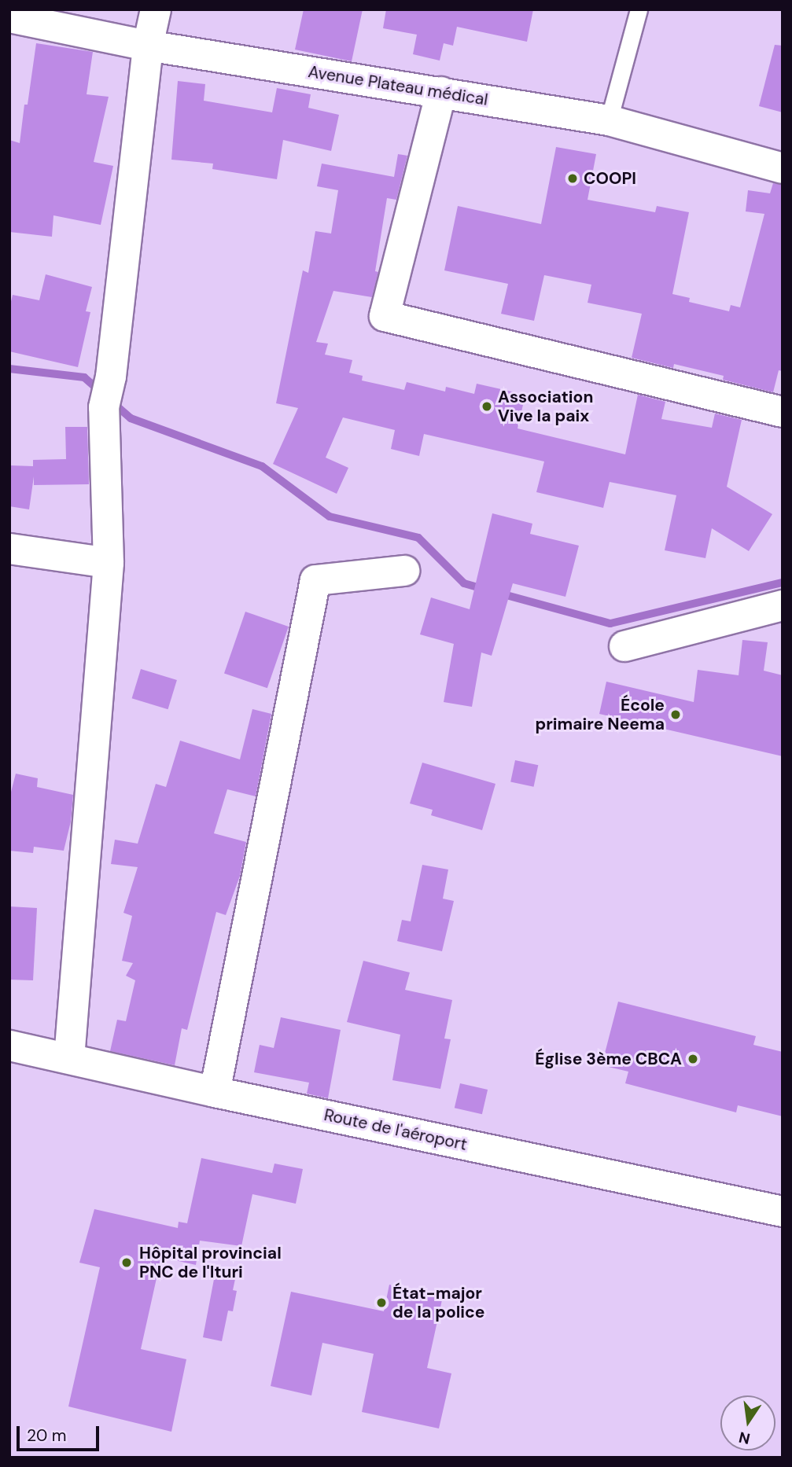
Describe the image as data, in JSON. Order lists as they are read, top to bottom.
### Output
{
  "streets": {
    "street": ["Avenue Plateau médical", "Route de l'aéroport"]
  },
  "places": [
    "COOPI",
    "Association Vive la paix",
    "École primaire Neema",
    "Église 3ème CBCA",
    "Hôpital provincial PNC de l'Ituri",
    "État-major de la police"
  ],
  "scale_bar": "20 m",
  "north": "bottom"
}
